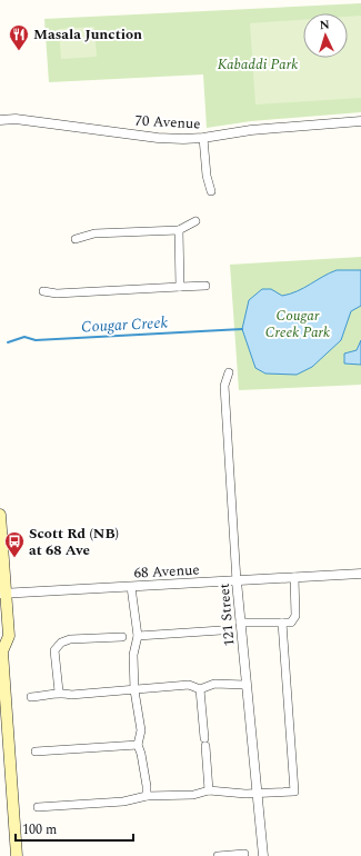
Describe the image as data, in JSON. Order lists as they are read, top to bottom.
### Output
{
  "streets": {
    "street": ["70 Avenue", "68 Avenue", "121 Street"]
  },
  "crossings": [
    ["68 Avenue", "121 Street"]
  ],
  "water": ["Cougar Creek"],
  "parks": ["Kabaddi Park", "Cougar Creek Park"],
  "places": {
    "restaurant": ["Masala Junction"],
    "bus stop": ["Scott Rd (NB) at 68 Ave"]
  },
  "scale_bar": "100 m",
  "north": "top"
}
